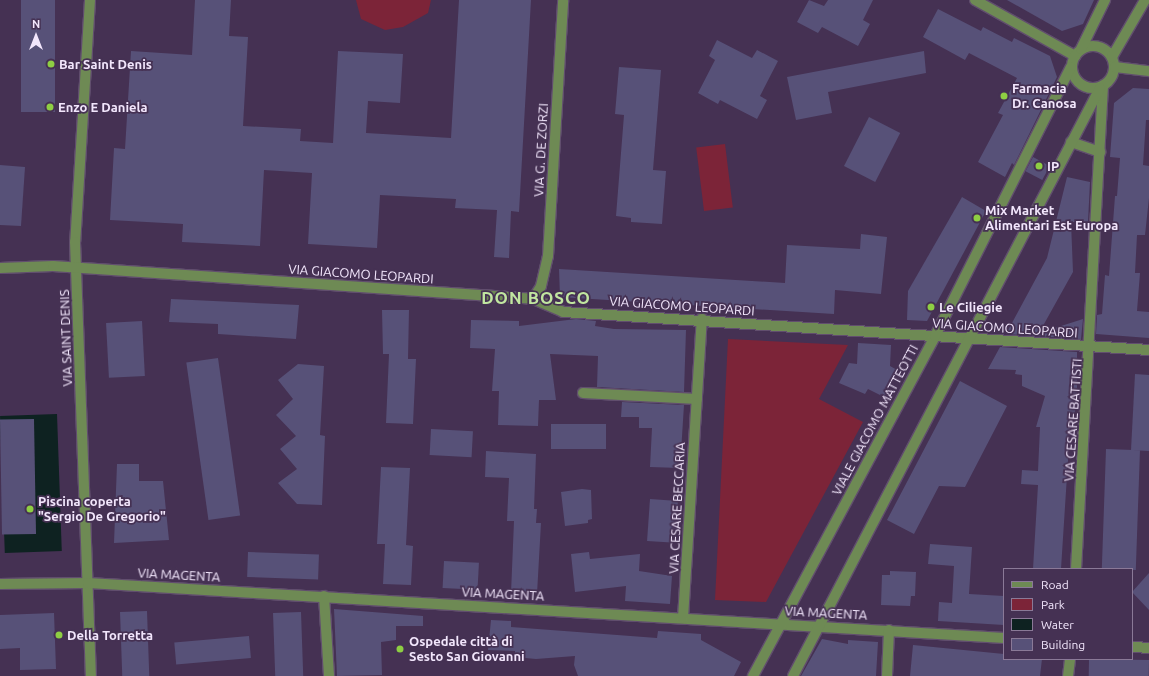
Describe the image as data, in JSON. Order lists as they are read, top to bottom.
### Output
{
  "streets": {
    "street": [
      "VIA G. DE ZORZI",
      "VIA GIACOMO LEOPARDI",
      "VIA SAINT DENIS",
      "VIALE GIACOMO MATTEOTTI",
      "VIA CESARE BATTISTI",
      "VIA CESARE BECCARIA",
      "VIA MAGENTA"
    ]
  },
  "crossings": [
    ["VIA G. DE ZORZI", "VIA GIACOMO LEOPARDI"],
    ["VIA GIACOMO LEOPARDI", "VIA SAINT DENIS"],
    ["VIA GIACOMO LEOPARDI", "VIALE GIACOMO MATTEOTTI"],
    ["VIA GIACOMO LEOPARDI", "VIA CESARE BATTISTI"],
    ["VIA GIACOMO LEOPARDI", "VIA CESARE BECCARIA"],
    ["VIA SAINT DENIS", "VIA MAGENTA"],
    ["VIALE GIACOMO MATTEOTTI", "VIA CESARE BATTISTI"],
    ["VIALE GIACOMO MATTEOTTI", "VIA MAGENTA"],
    ["VIA CESARE BECCARIA", "VIA MAGENTA"]
  ],
  "districts": ["DON BOSCO"],
  "places": [
    "Bar Saint Denis",
    "Farmacia Dr. Canosa",
    "Enzo E Daniela",
    "IP",
    "Mix Market Alimentari Est Europa",
    "Le Ciliegie",
    "Piscina coperta \"Sergio De Gregorio\"",
    "Della Torretta",
    "Ospedale città di Sesto San Giovanni"
  ],
  "legend": [
    "Road",
    "Park",
    "Water",
    "Building"
  ],
  "north": "top"
}
